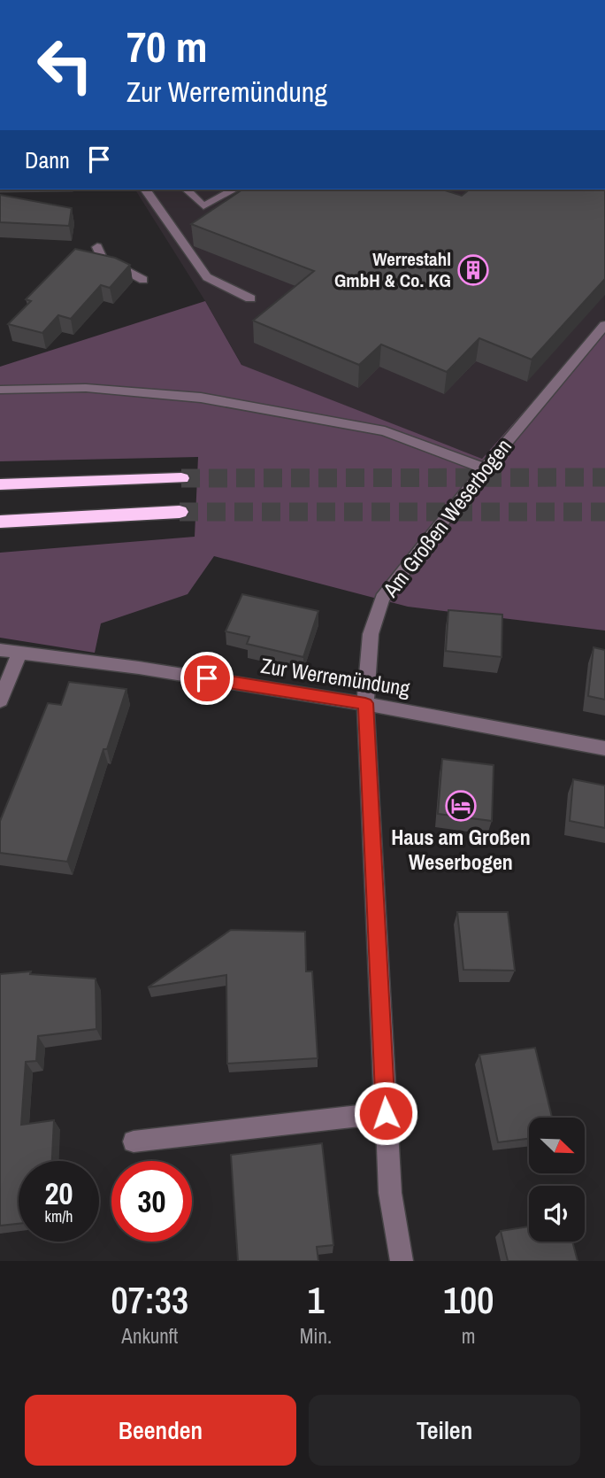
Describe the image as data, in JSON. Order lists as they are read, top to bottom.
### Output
{
  "streets": {
    "street": ["Am Großen Weserbogen", "Zur Werremündung"]
  },
  "crossings": [
    ["Am Großen Weserbogen", "Zur Werremündung"]
  ],
  "places": {
    "building": ["Werrestahl GmbH & Co. KG"],
    "hotel": ["Haus am Großen Weserbogen"]
  },
  "north": "bottom right",
  "page": {
    "turn": ["70 m", "Zur Werremündung"],
    "then": "Dann",
    "speed": "20 km/h",
    "limit": "30",
    "eta": [
      "07:33",
      "Ankunft",
      "1",
      "Min.",
      "100",
      "m"
    ],
    "buttons": ["Beenden", "Teilen"]
  }
}
